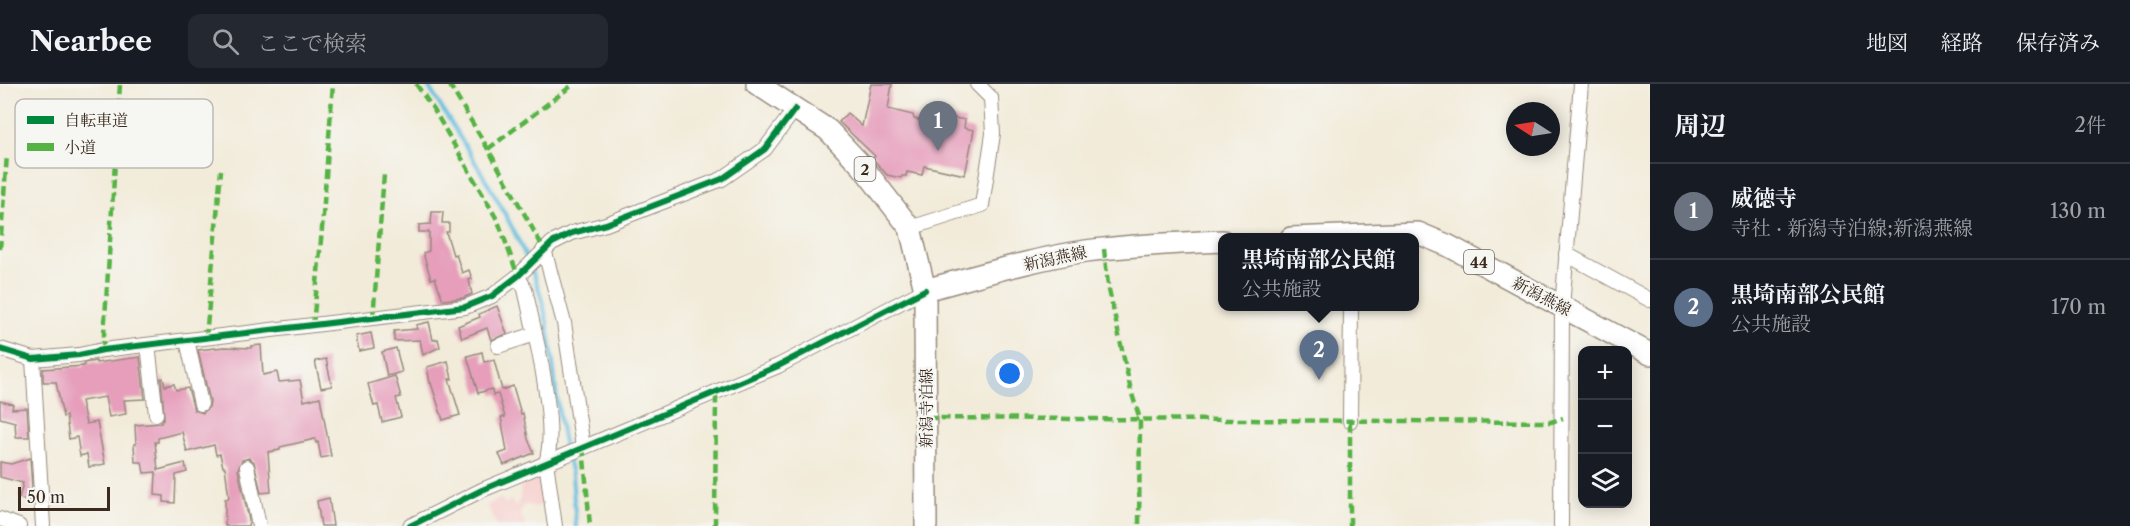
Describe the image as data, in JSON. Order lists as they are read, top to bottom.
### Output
{
  "streets": {
    "main road": [
      "2",
      "新潟燕線",
      "44",
      "新潟寺泊線"
    ]
  },
  "crossings": [
    ["2", "新潟燕線"],
    ["2", "新潟寺泊線"],
    ["新潟燕線", "新潟寺泊線"]
  ],
  "legend": ["自転車道", "小道"],
  "scale_bar": "50 m",
  "north": "left",
  "page": {
    "header": "Nearbee",
    "search": "ここで検索",
    "nav": ["地図", "経路", "保存済み"],
    "heading": ["周辺", "2件"],
    "pins": ["1", "2"],
    "list": [
      {
        "mark": "1",
        "name": "威徳寺",
        "note": "寺社 · 新潟寺泊線;新潟燕線",
        "value": "130 m"
      },
      {
        "mark": "2",
        "name": "黒埼南部公民館",
        "note": "公共施設",
        "value": "170 m"
      }
    ],
    "popup": ["黒埼南部公民館", "公共施設"],
    "map_buttons": ["+", "−"],
    "scale": "50 m"
  }
}
